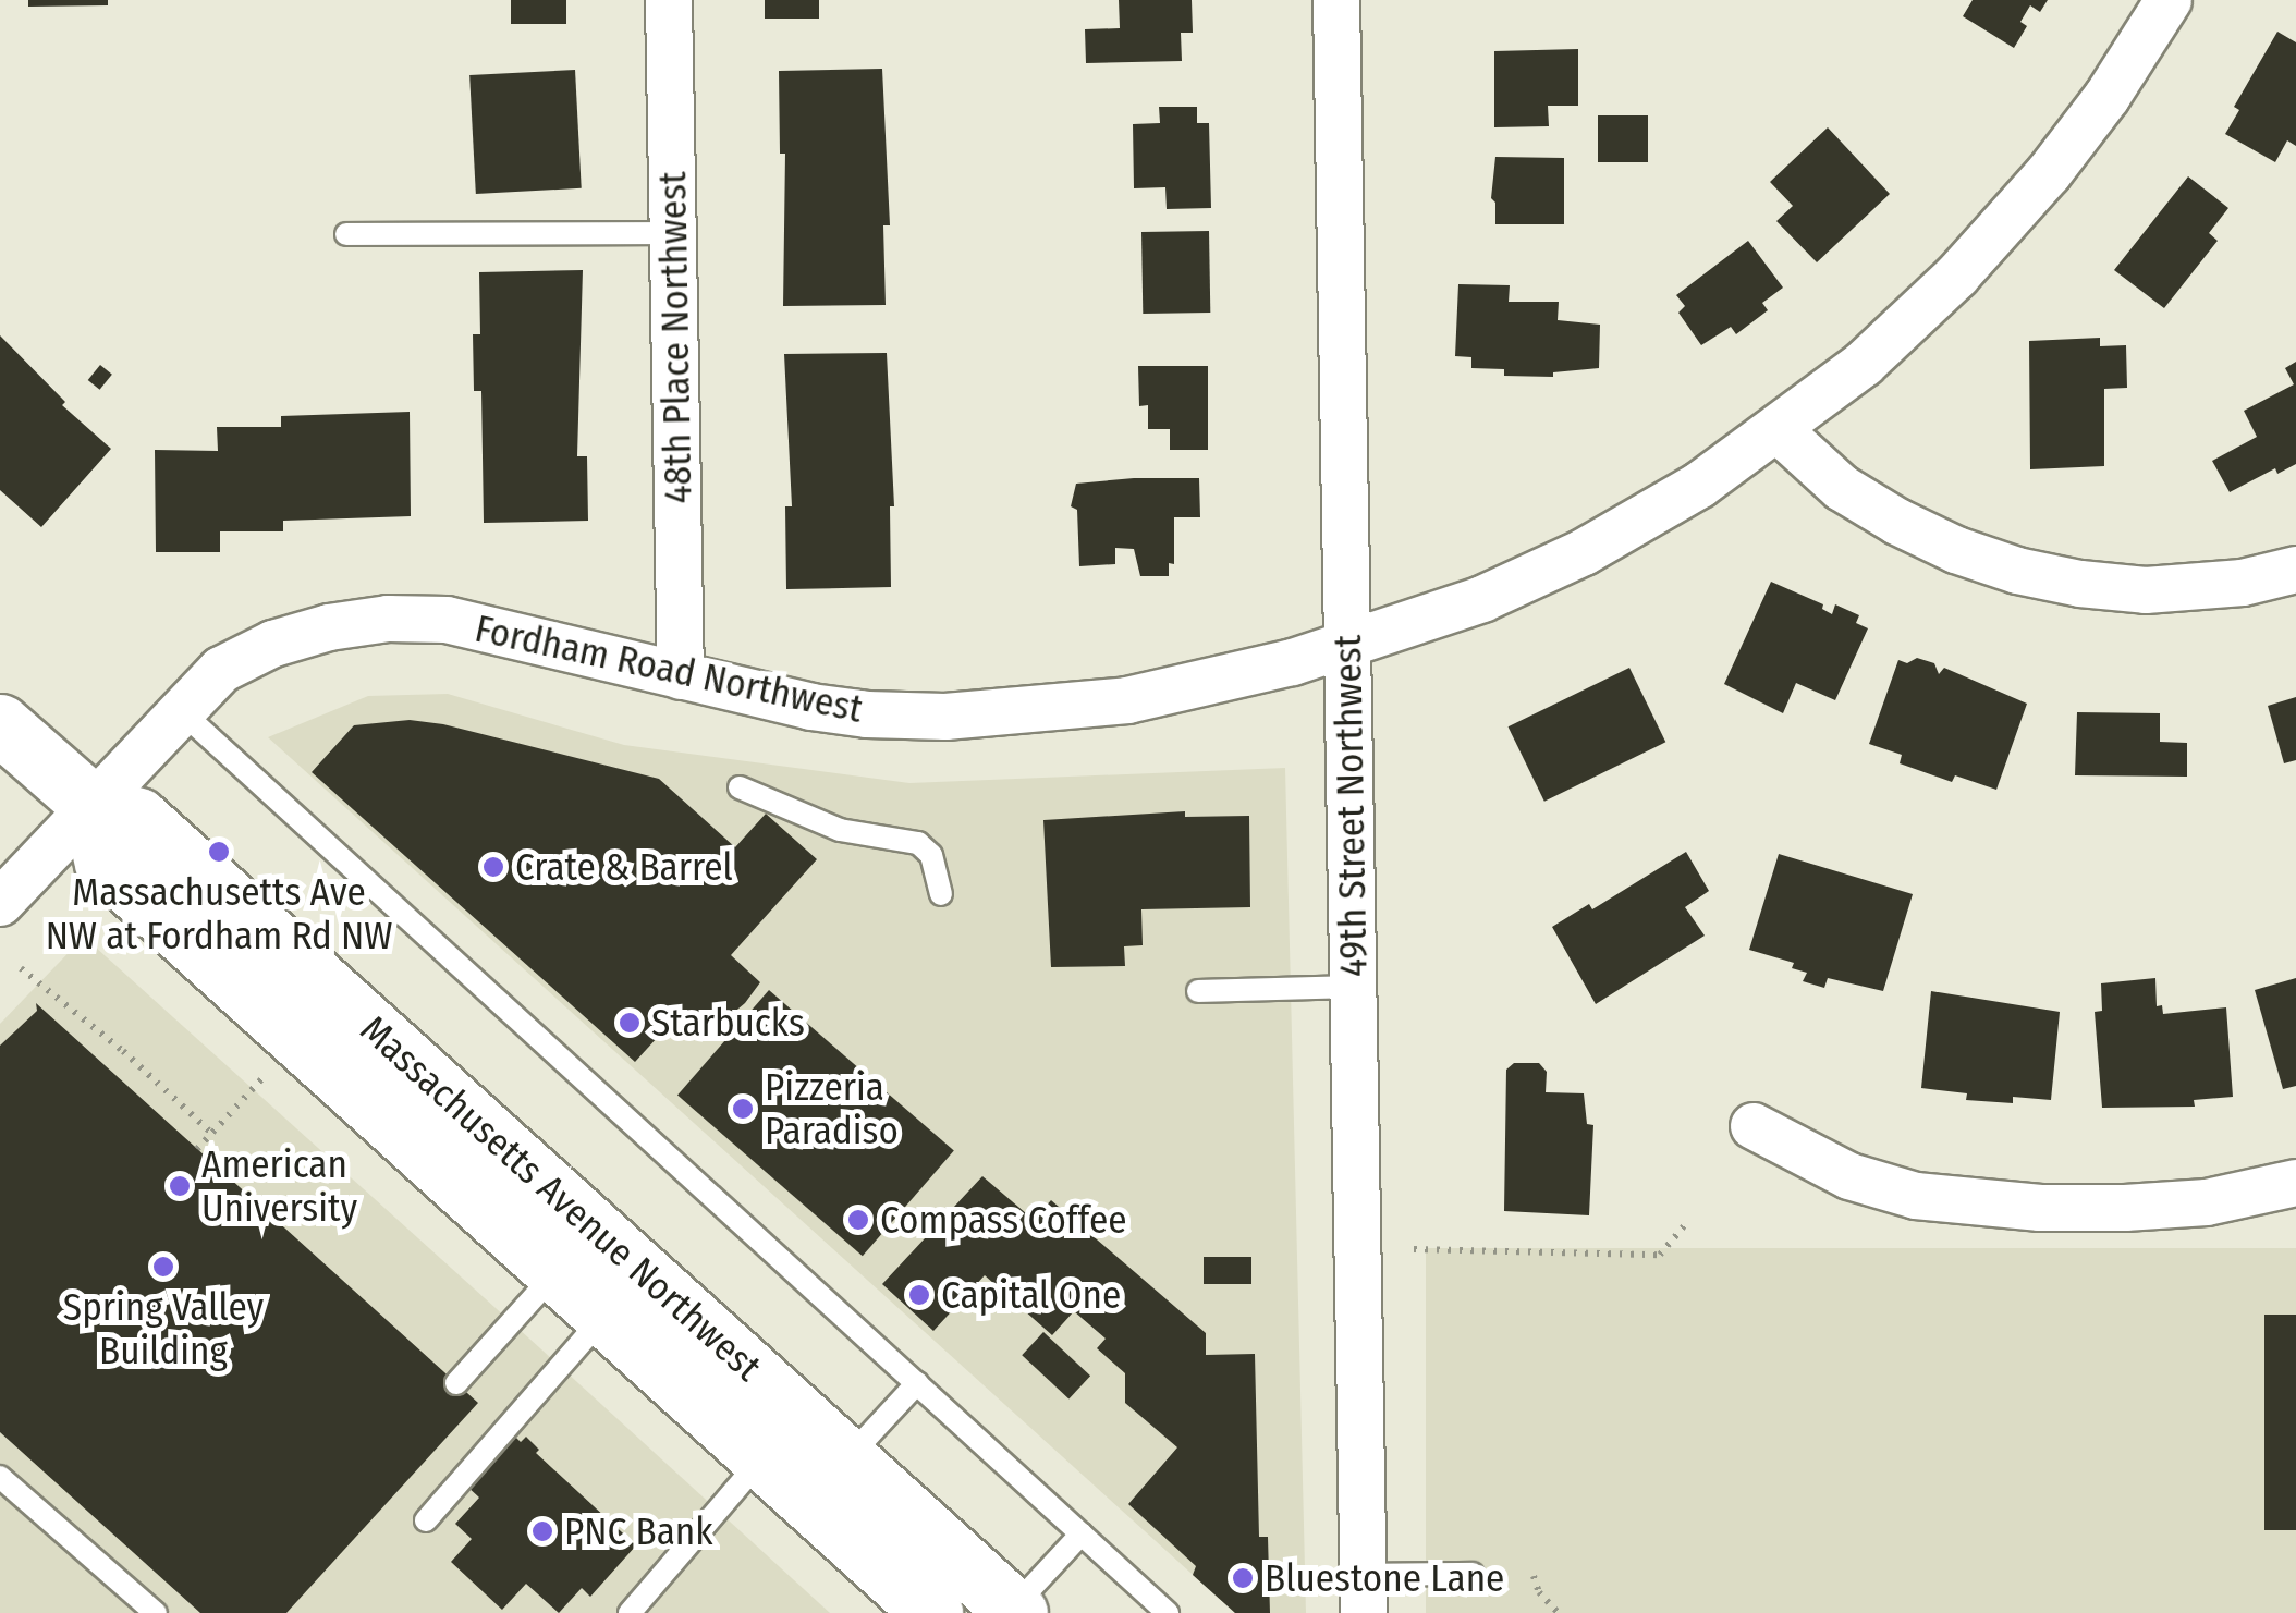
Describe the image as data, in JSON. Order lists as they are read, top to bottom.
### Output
{
  "streets": {
    "main road": ["Massachusetts Avenue Northwest"],
    "street": ["48th Place Northwest", "Fordham Road Northwest", "49th Street Northwest"]
  },
  "crossings": [
    ["48th Place Northwest", "Fordham Road Northwest"],
    ["Fordham Road Northwest", "49th Street Northwest"],
    ["Fordham Road Northwest", "Massachusetts Avenue Northwest"]
  ],
  "places": [
    "Massachusetts Ave NW at Fordham Rd NW",
    "Crate & Barrel",
    "Starbucks",
    "Pizzeria Paradiso",
    "American University",
    "Compass Coffee",
    "Spring Valley Building",
    "Capital One",
    "PNC Bank",
    "Bluestone Lane"
  ]
}
